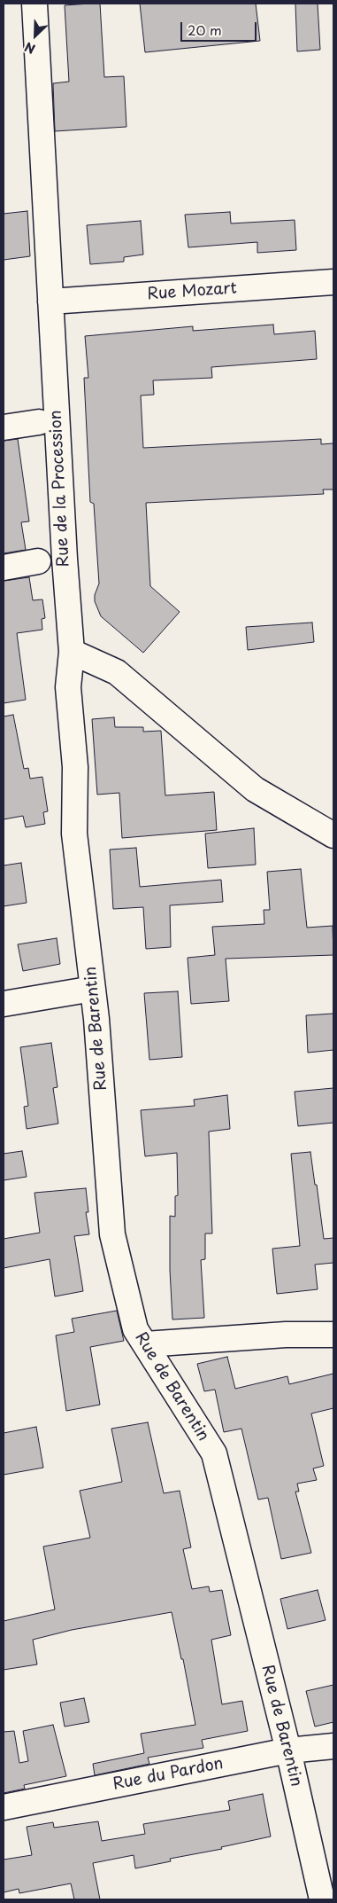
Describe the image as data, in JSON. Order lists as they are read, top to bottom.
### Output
{
  "streets": {
    "street": [
      "Rue Mozart",
      "Rue de la Procession",
      "Rue de Barentin",
      "Rue du Pardon"
    ]
  },
  "crossings": [
    ["Rue Mozart", "Rue de la Procession"],
    ["Rue de la Procession", "Rue de Barentin"],
    ["Rue de Barentin", "Rue du Pardon"]
  ],
  "scale_bar": "20 m",
  "north": "bottom left"
}
